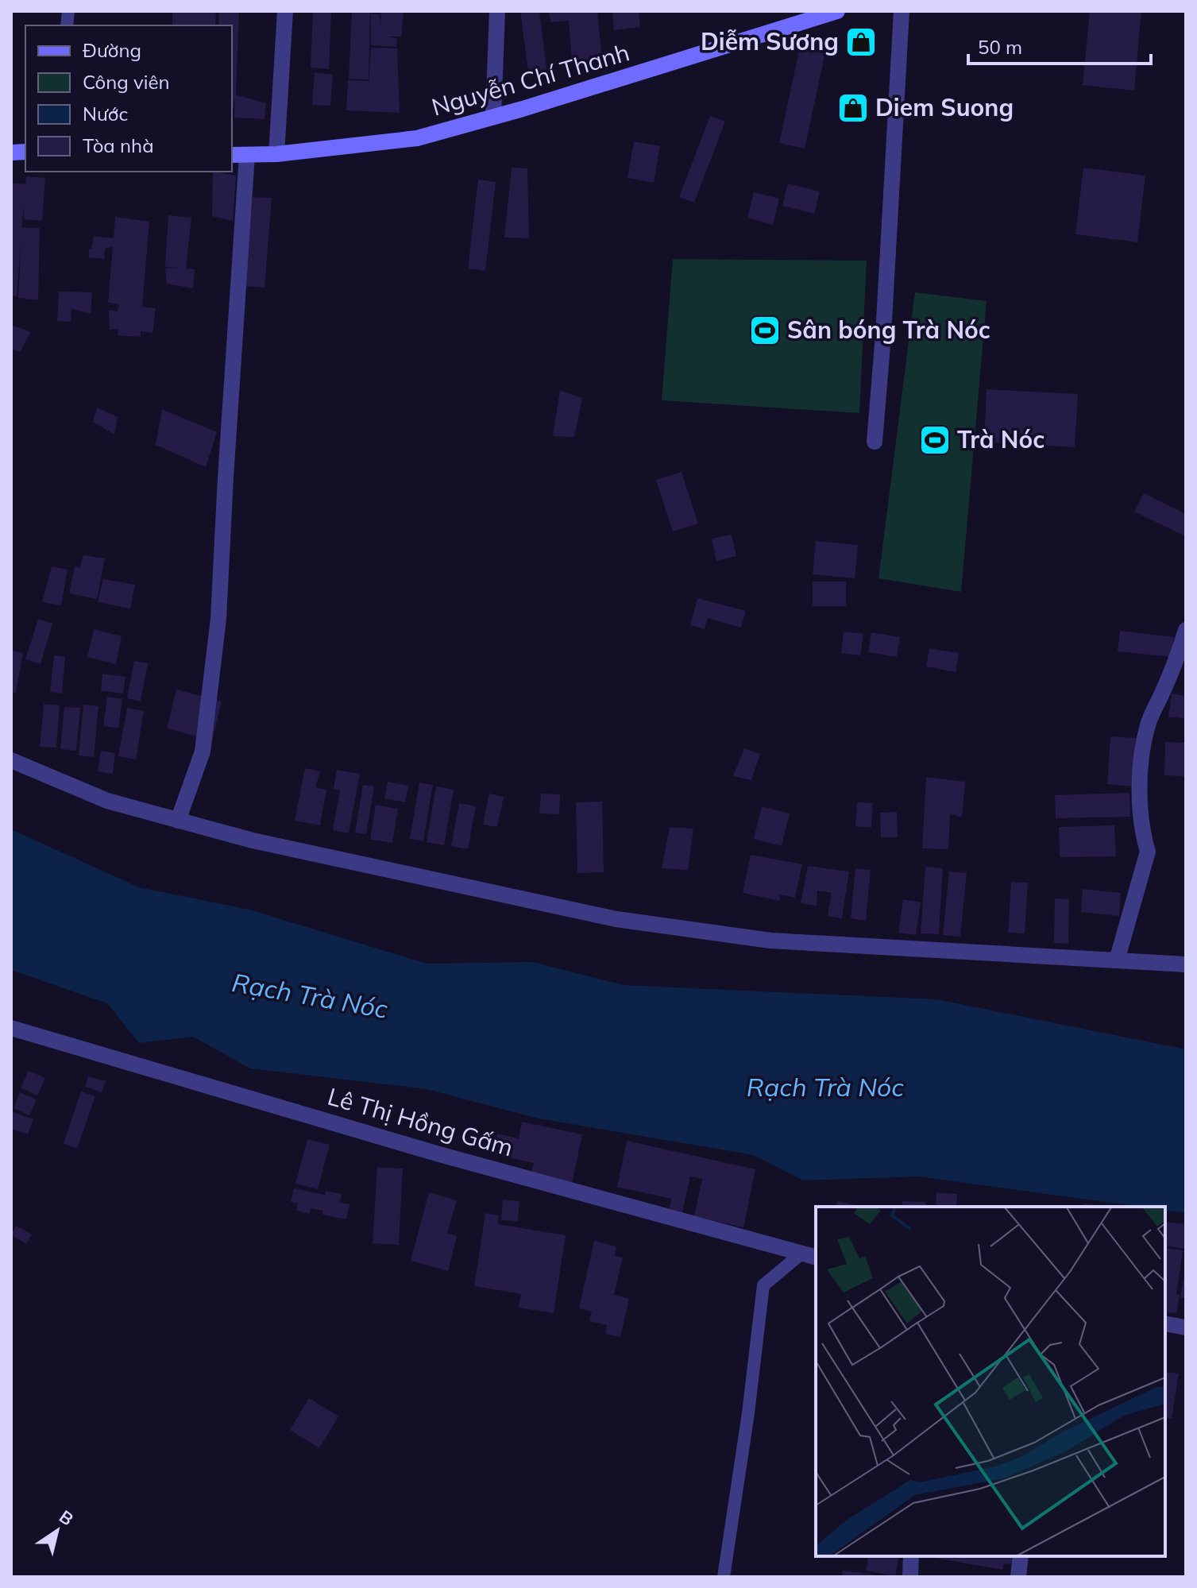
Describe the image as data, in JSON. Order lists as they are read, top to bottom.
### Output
{
  "streets": {
    "main road": ["Nguyễn Chí Thanh"],
    "street": ["Lê Thị Hồng Gấm"]
  },
  "water": ["Rạch Trà Nóc"],
  "places": {
    "shop": ["Diễm Sương", "Diem Suong"],
    "sports": ["Sân bóng Trà Nóc", "Trà Nóc"]
  },
  "legend": [
    "Đường",
    "Công viên",
    "Nước",
    "Tòa nhà"
  ],
  "scale_bar": "50 m",
  "north": "top right"
}
